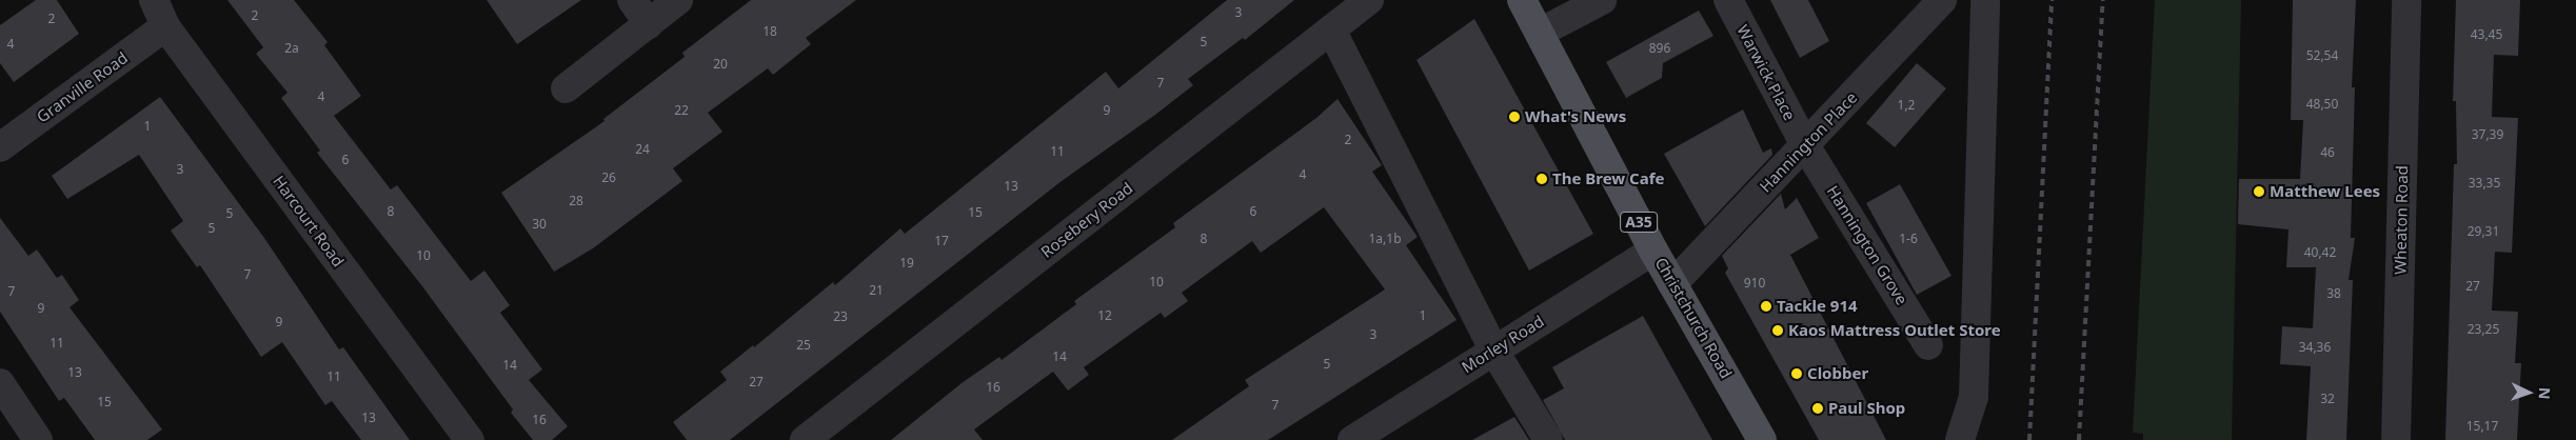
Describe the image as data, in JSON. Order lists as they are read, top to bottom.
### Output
{
  "streets": {
    "main road": ["A35", "Christchurch Road"],
    "street": [
      "Warwick Place",
      "Granville Road",
      "Hannington Place",
      "Rosebery Road",
      "Wheaton Road",
      "Harcourt Road",
      "Hannington Grove",
      "Morley Road"
    ]
  },
  "crossings": [
    ["Warwick Place", "Hannington Place"],
    ["Warwick Place", "Hannington Grove"],
    ["Granville Road", "Harcourt Road"],
    ["Hannington Place", "Hannington Grove"],
    ["Hannington Place", "Christchurch Road"],
    ["Christchurch Road", "Morley Road"]
  ],
  "places": [
    "What's News",
    "The Brew Cafe",
    "Matthew Lees",
    "Tackle 914",
    "Kaos Mattress Outlet Store",
    "Clobber",
    "Paul Shop"
  ],
  "house_numbers": [
    "3",
    "2",
    "2",
    "18",
    "43,45",
    "5",
    "4",
    "2a",
    "896",
    "52,54",
    "20",
    "7",
    "4",
    "48,50",
    "1,2",
    "22",
    "9",
    "1",
    "37,39",
    "2",
    "24",
    "11",
    "46",
    "6",
    "3",
    "4",
    "26",
    "33,35",
    "13",
    "28",
    "8",
    "6",
    "15",
    "5",
    "30",
    "5",
    "29,31",
    "8",
    "1a,1b",
    "1-6",
    "17",
    "40,42",
    "10",
    "19",
    "7",
    "10",
    "910",
    "27",
    "21",
    "7",
    "38",
    "9",
    "12",
    "1",
    "23",
    "9",
    "23,25",
    "3",
    "11",
    "25",
    "34,36",
    "14",
    "5",
    "14",
    "13",
    "11",
    "27",
    "16",
    "32",
    "15",
    "7",
    "13",
    "16",
    "15,17"
  ],
  "north": "right"
}
